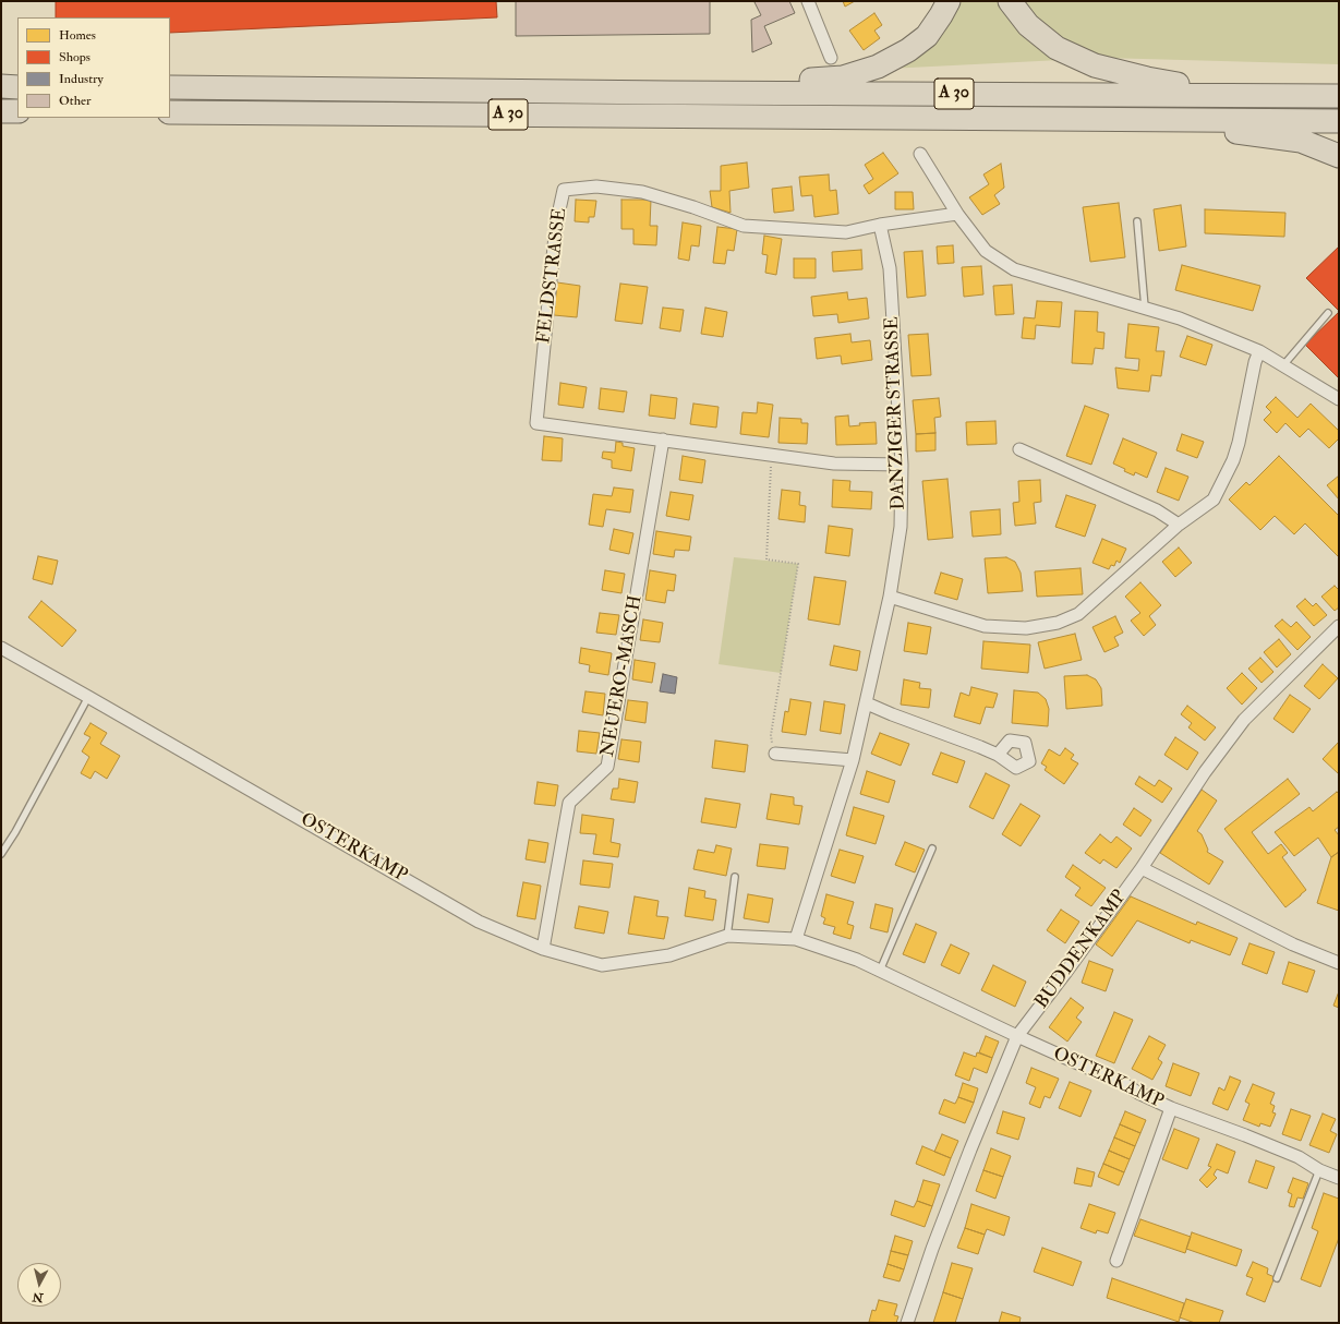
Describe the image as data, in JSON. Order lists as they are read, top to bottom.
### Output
{
  "streets": {
    "highway": ["A 30"],
    "street": [
      "FELDSTRASSE",
      "DANZIGER STRASSE",
      "NEUERO-MASCH",
      "OSTERKAMP",
      "BUDDENKAMP"
    ]
  },
  "crossings": [
    ["FELDSTRASSE", "DANZIGER STRASSE"],
    ["FELDSTRASSE", "NEUERO-MASCH"],
    ["DANZIGER STRASSE", "OSTERKAMP"],
    ["NEUERO-MASCH", "OSTERKAMP"],
    ["OSTERKAMP", "BUDDENKAMP"]
  ],
  "legend": [
    "Homes",
    "Shops",
    "Industry",
    "Other"
  ],
  "north": "bottom"
}
